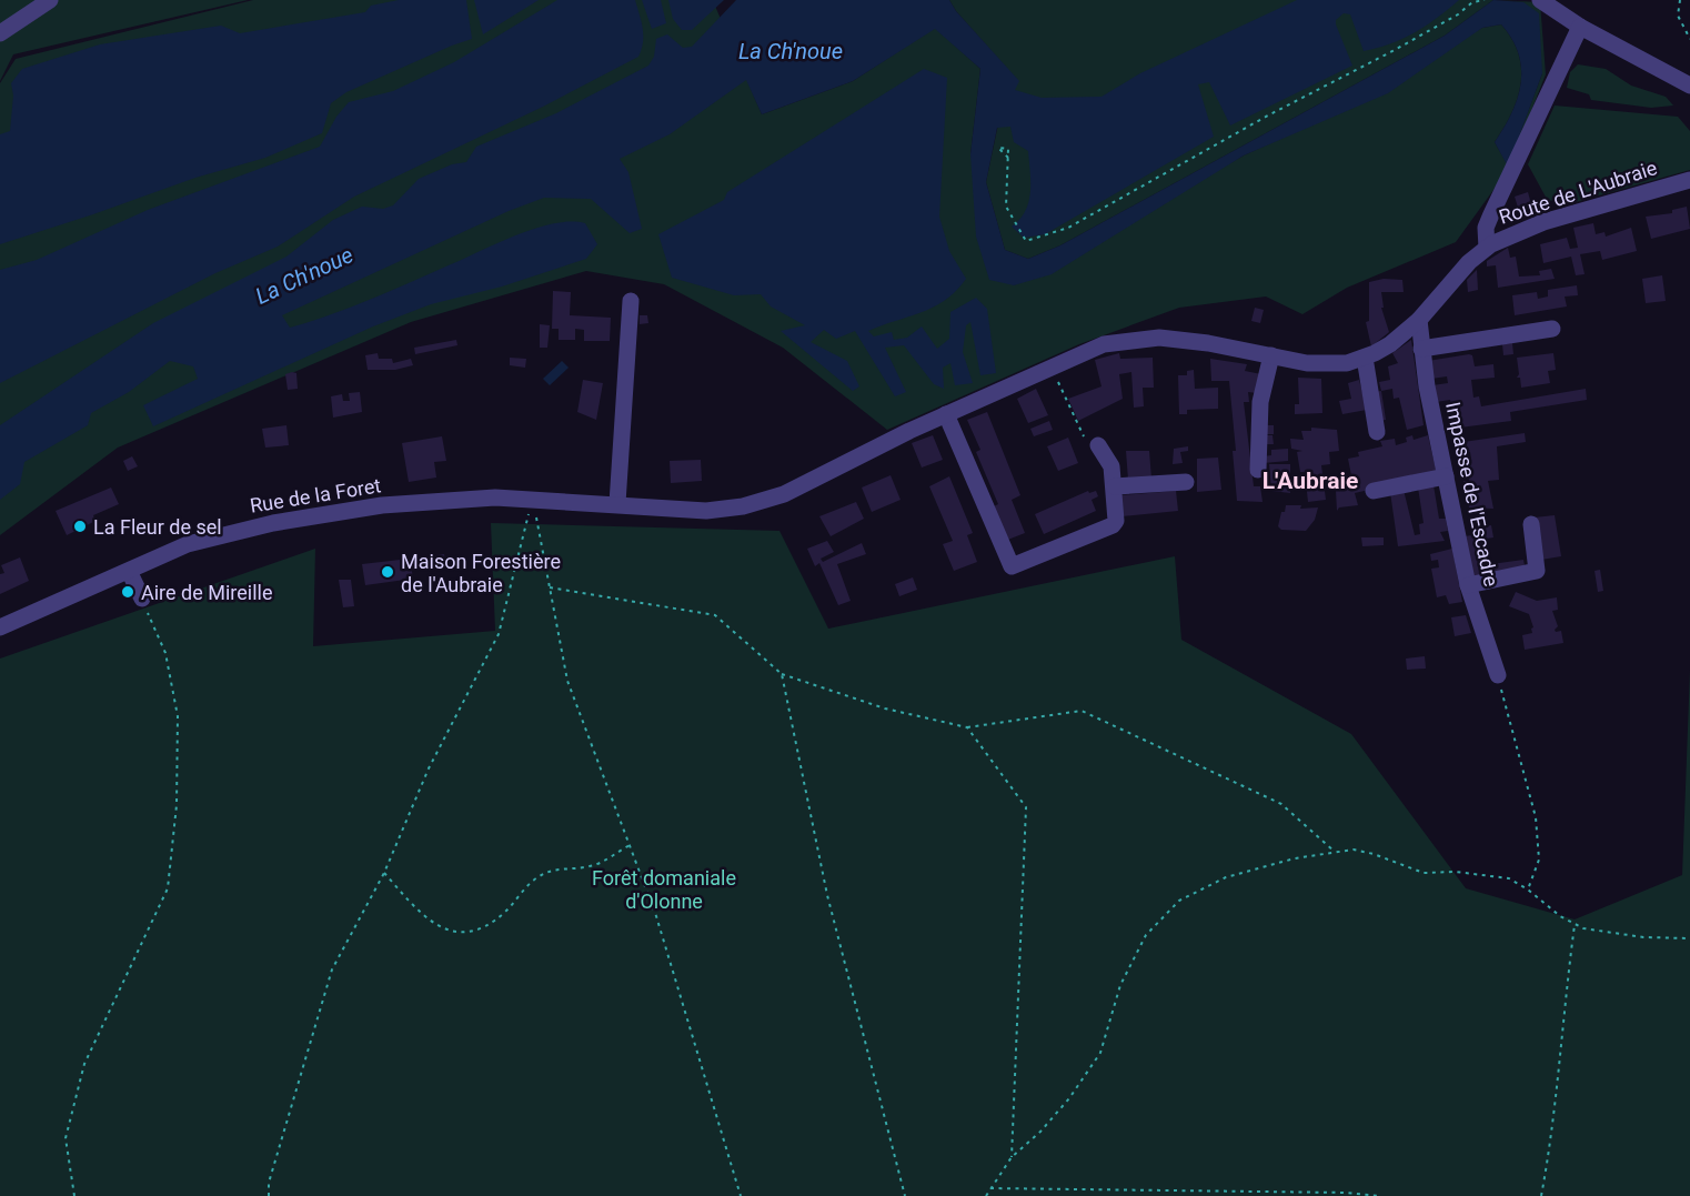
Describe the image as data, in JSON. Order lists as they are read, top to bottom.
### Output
{
  "streets": {
    "street": ["Route de L'Aubraie", "Impasse de l'Escadre", "Rue de la Foret"]
  },
  "crossings": [
    ["Route de L'Aubraie", "Impasse de l'Escadre"],
    ["Route de L'Aubraie", "Rue de la Foret"]
  ],
  "districts": ["L'Aubraie"],
  "water": ["La Ch'noue"],
  "parks": ["Forêt domaniale d'Olonne"],
  "places": ["La Fleur de sel", "Maison Forestière de l'Aubraie", "Aire de Mireille"]
}
